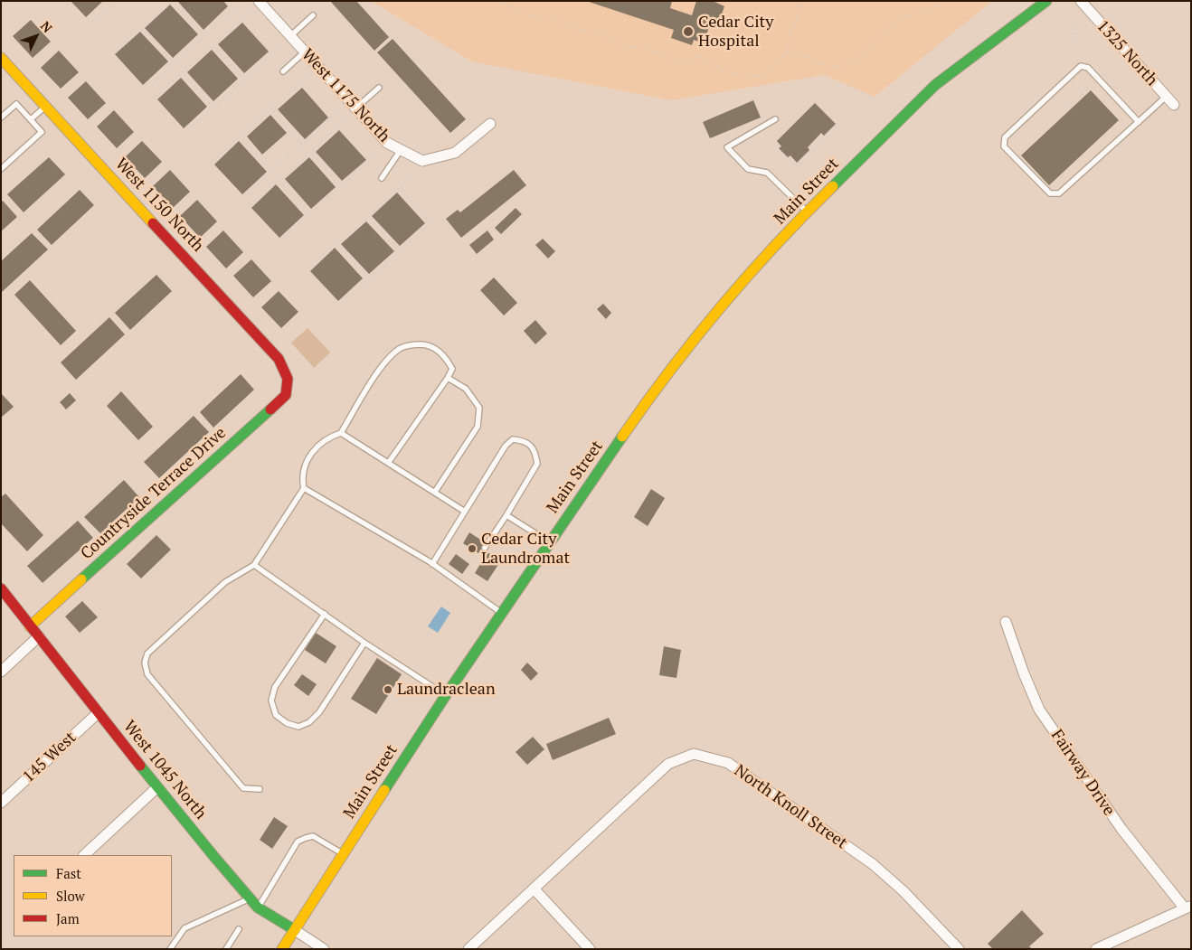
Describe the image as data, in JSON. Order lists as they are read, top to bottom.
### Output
{
  "streets": {
    "main road": [
      "Main Street",
      "West 1150 North",
      "Countryside Terrace Drive",
      "West 1045 North"
    ],
    "street": [
      "1325 North",
      "West 1175 North",
      "145 West",
      "Fairway Drive",
      "North Knoll Street"
    ]
  },
  "crossings": [
    ["Main Street", "West 1045 North"],
    ["West 1150 North", "Countryside Terrace Drive"],
    ["Countryside Terrace Drive", "West 1045 North"],
    ["145 West", "West 1045 North"]
  ],
  "places": ["Cedar City Hospital", "Cedar City Laundromat", "Laundraclean"],
  "legend": ["Fast", "Slow", "Jam"],
  "north": "top right"
}
